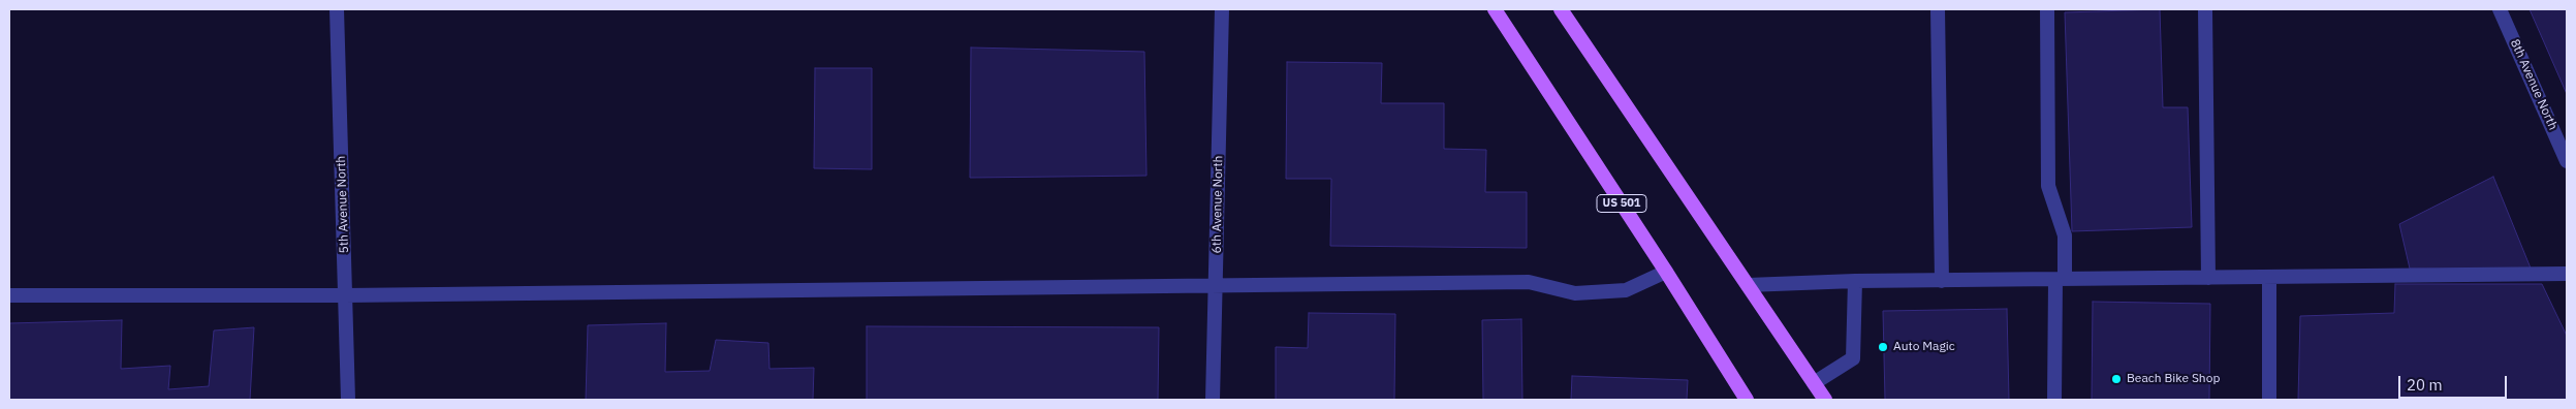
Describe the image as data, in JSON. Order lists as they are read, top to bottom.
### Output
{
  "streets": {
    "main road": ["US 501"],
    "street": ["8th Avenue North", "5th Avenue North", "6th Avenue North"]
  },
  "places": ["Auto Magic", "Beach Bike Shop"],
  "scale_bar": "20 m"
}
